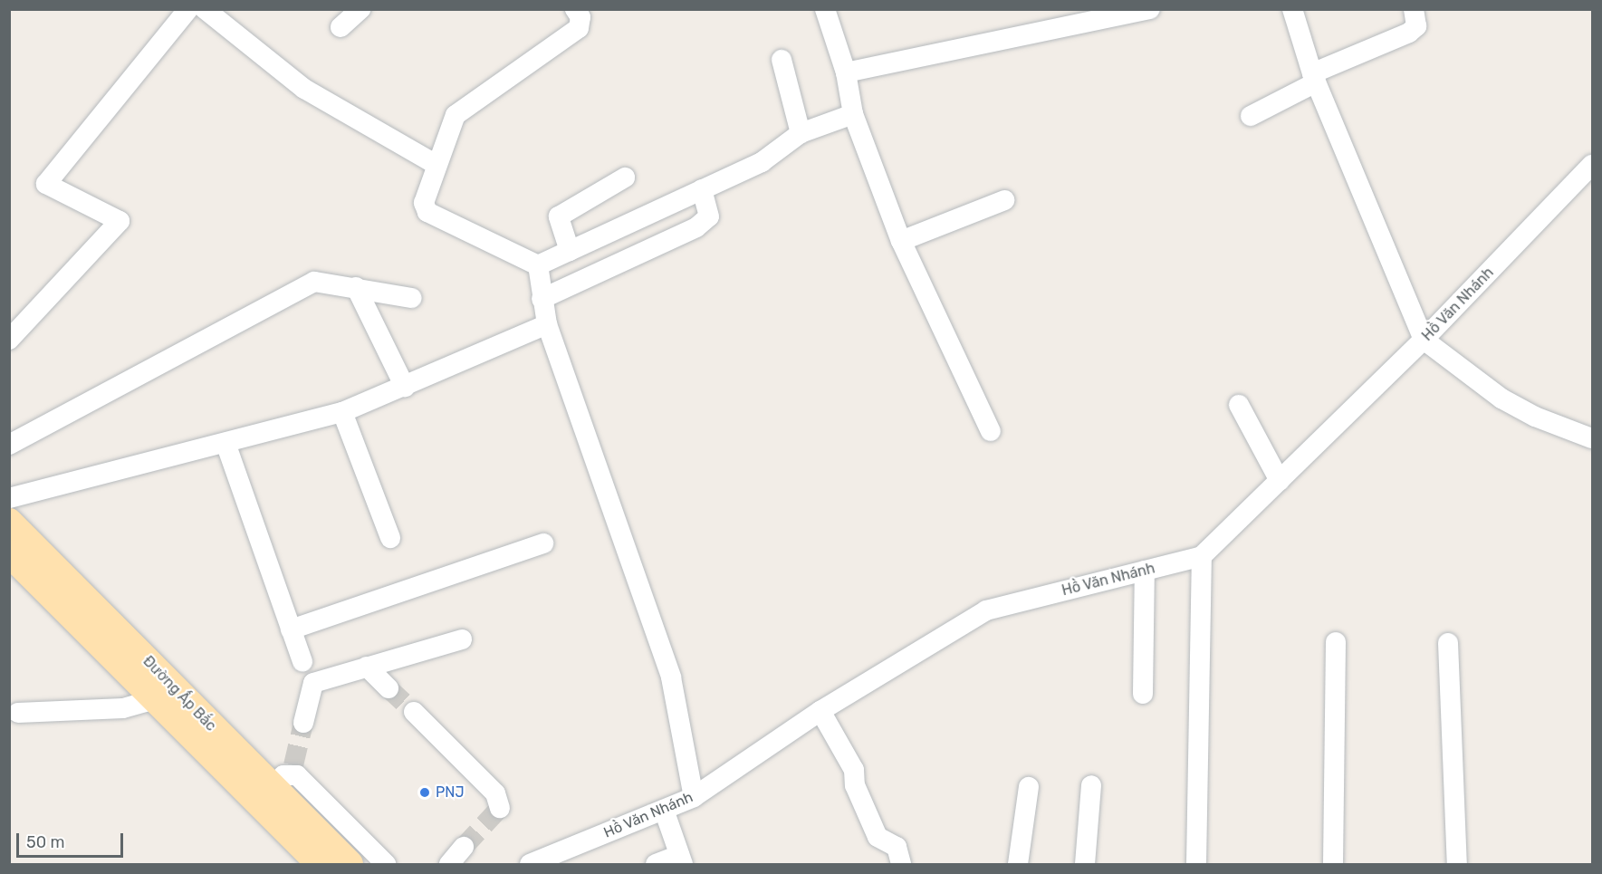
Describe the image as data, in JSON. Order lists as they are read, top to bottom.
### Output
{
  "streets": {
    "main road": ["Đường Ấp Bắc"],
    "street": ["Hồ Văn Nhánh"]
  },
  "places": ["PNJ"],
  "scale_bar": "50 m"
}
